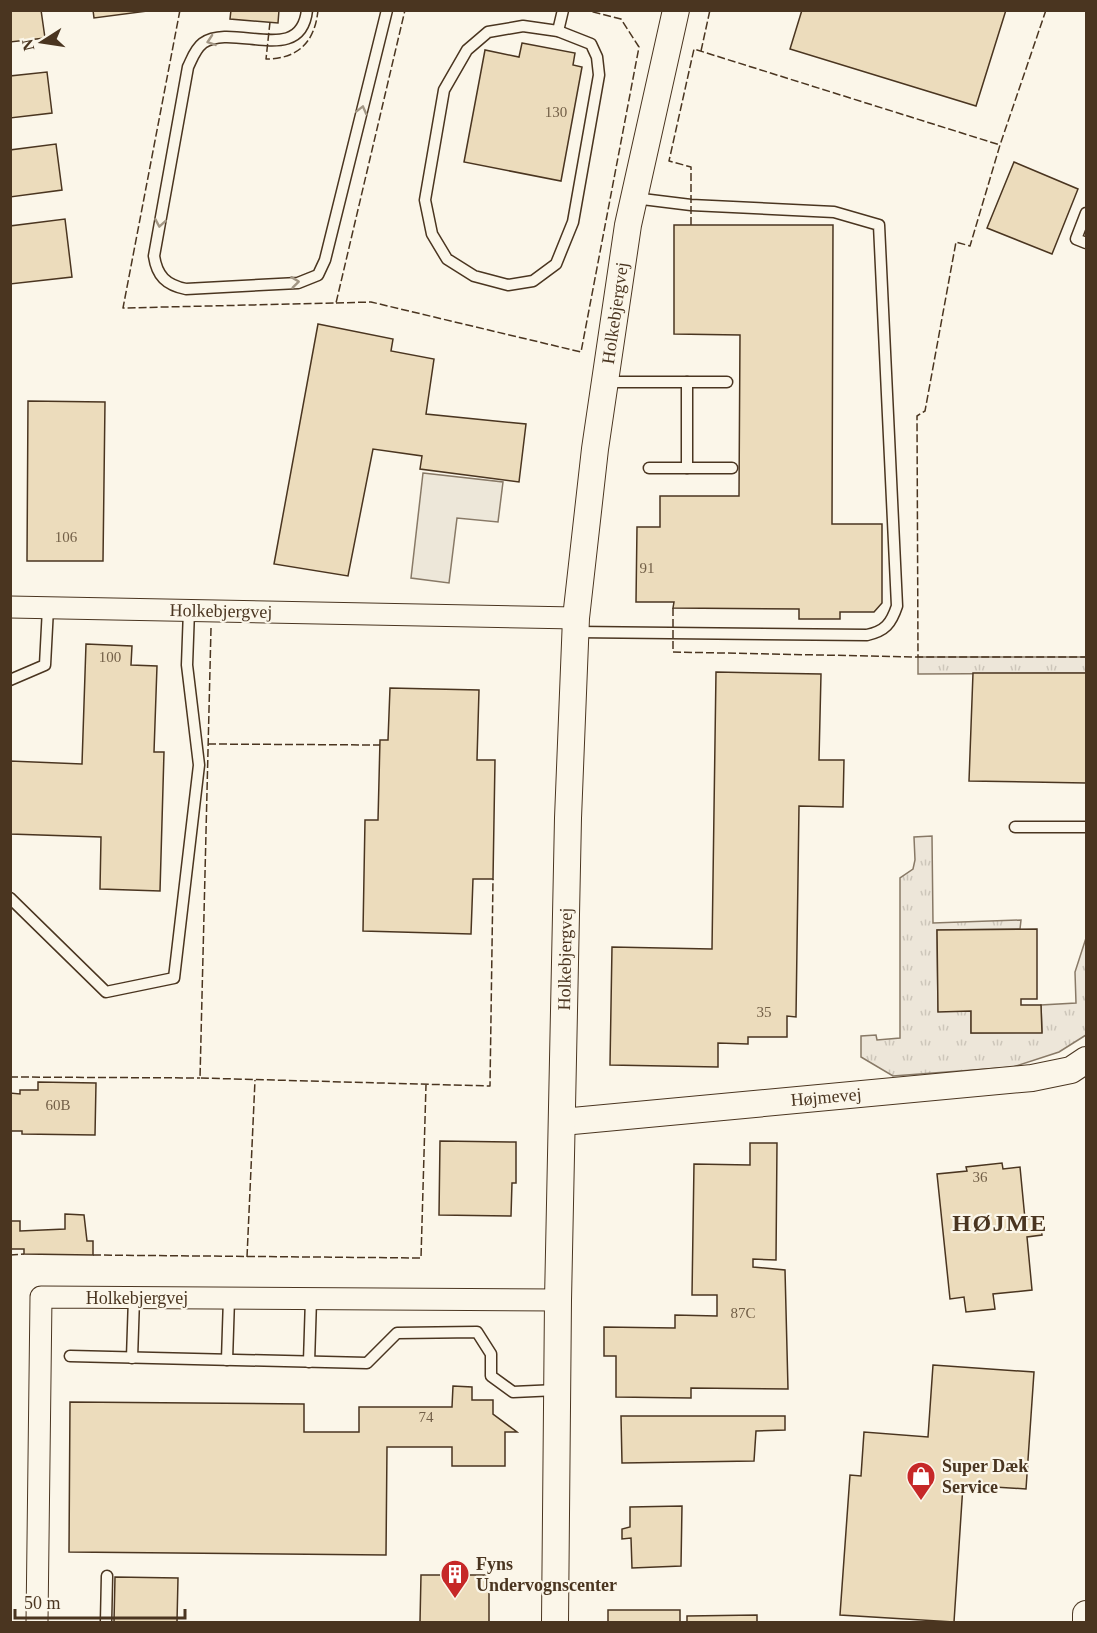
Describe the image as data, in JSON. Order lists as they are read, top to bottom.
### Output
{
  "streets": {
    "street": ["Holkebjergvej", "Højmevej"]
  },
  "crossings": [
    ["Holkebjergvej", "Højmevej"]
  ],
  "districts": ["HØJME"],
  "places": {
    "shop": ["Super Dæk Service"],
    "building": ["Fyns Undervognscenter"]
  },
  "house_numbers": [
    "130",
    "106",
    "91",
    "100",
    "35",
    "60B",
    "36",
    "87C",
    "74"
  ],
  "scale_bar": "50 m",
  "north": "left"
}
